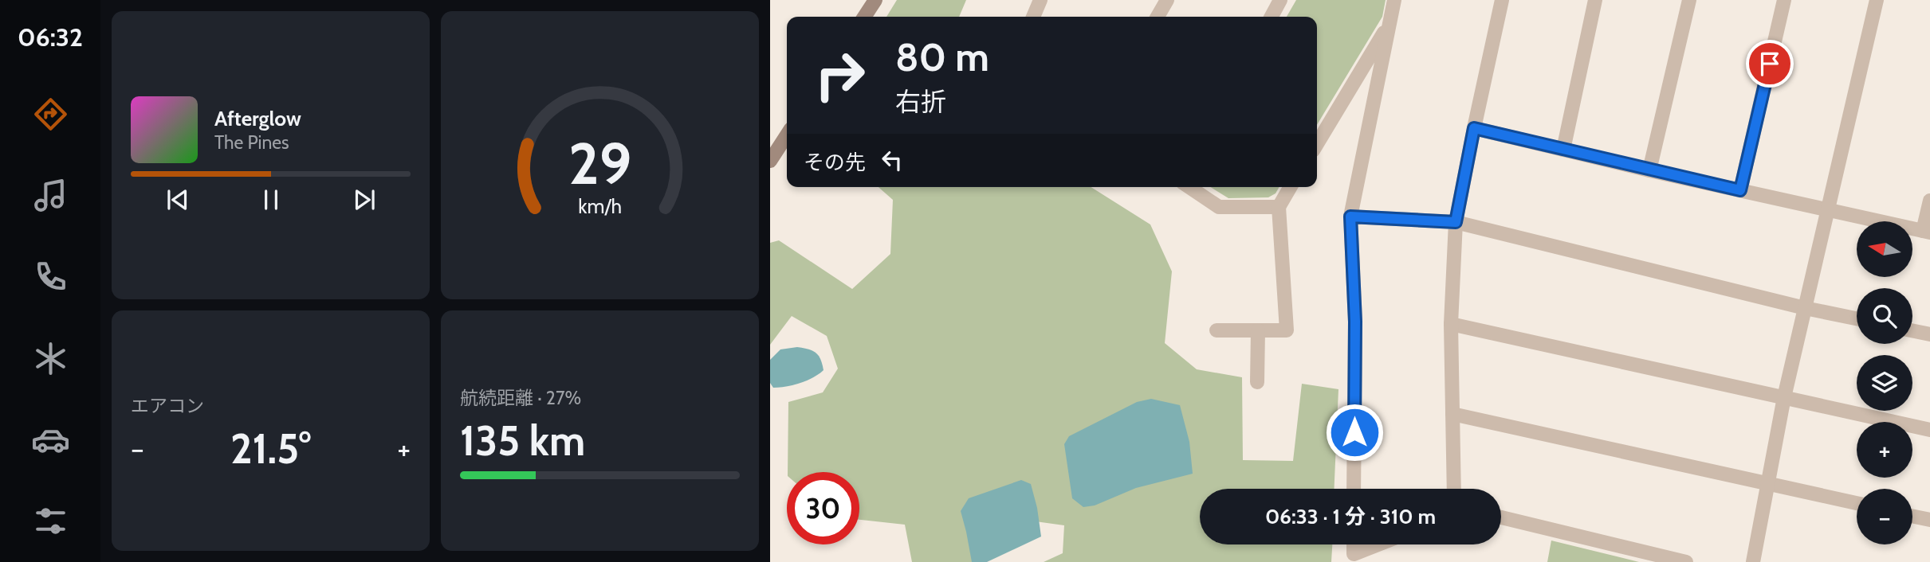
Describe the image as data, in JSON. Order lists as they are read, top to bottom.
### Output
{
  "north": "left",
  "page": {
    "tabs": "06:32",
    "turn": ["80 m", "右折"],
    "song": ["Afterglow", "The Pines"],
    "then": "その先",
    "map_buttons": ["+", "−"],
    "tile": [
      "エアコン",
      ["航続距離 · 27%", "135 km"]
    ],
    "heat": ["−", "21.5°", "+"],
    "limit": "30",
    "trip": "06:33 · 1 分 · 310 m",
    "gauge": ["29", "km/h"]
  }
}
